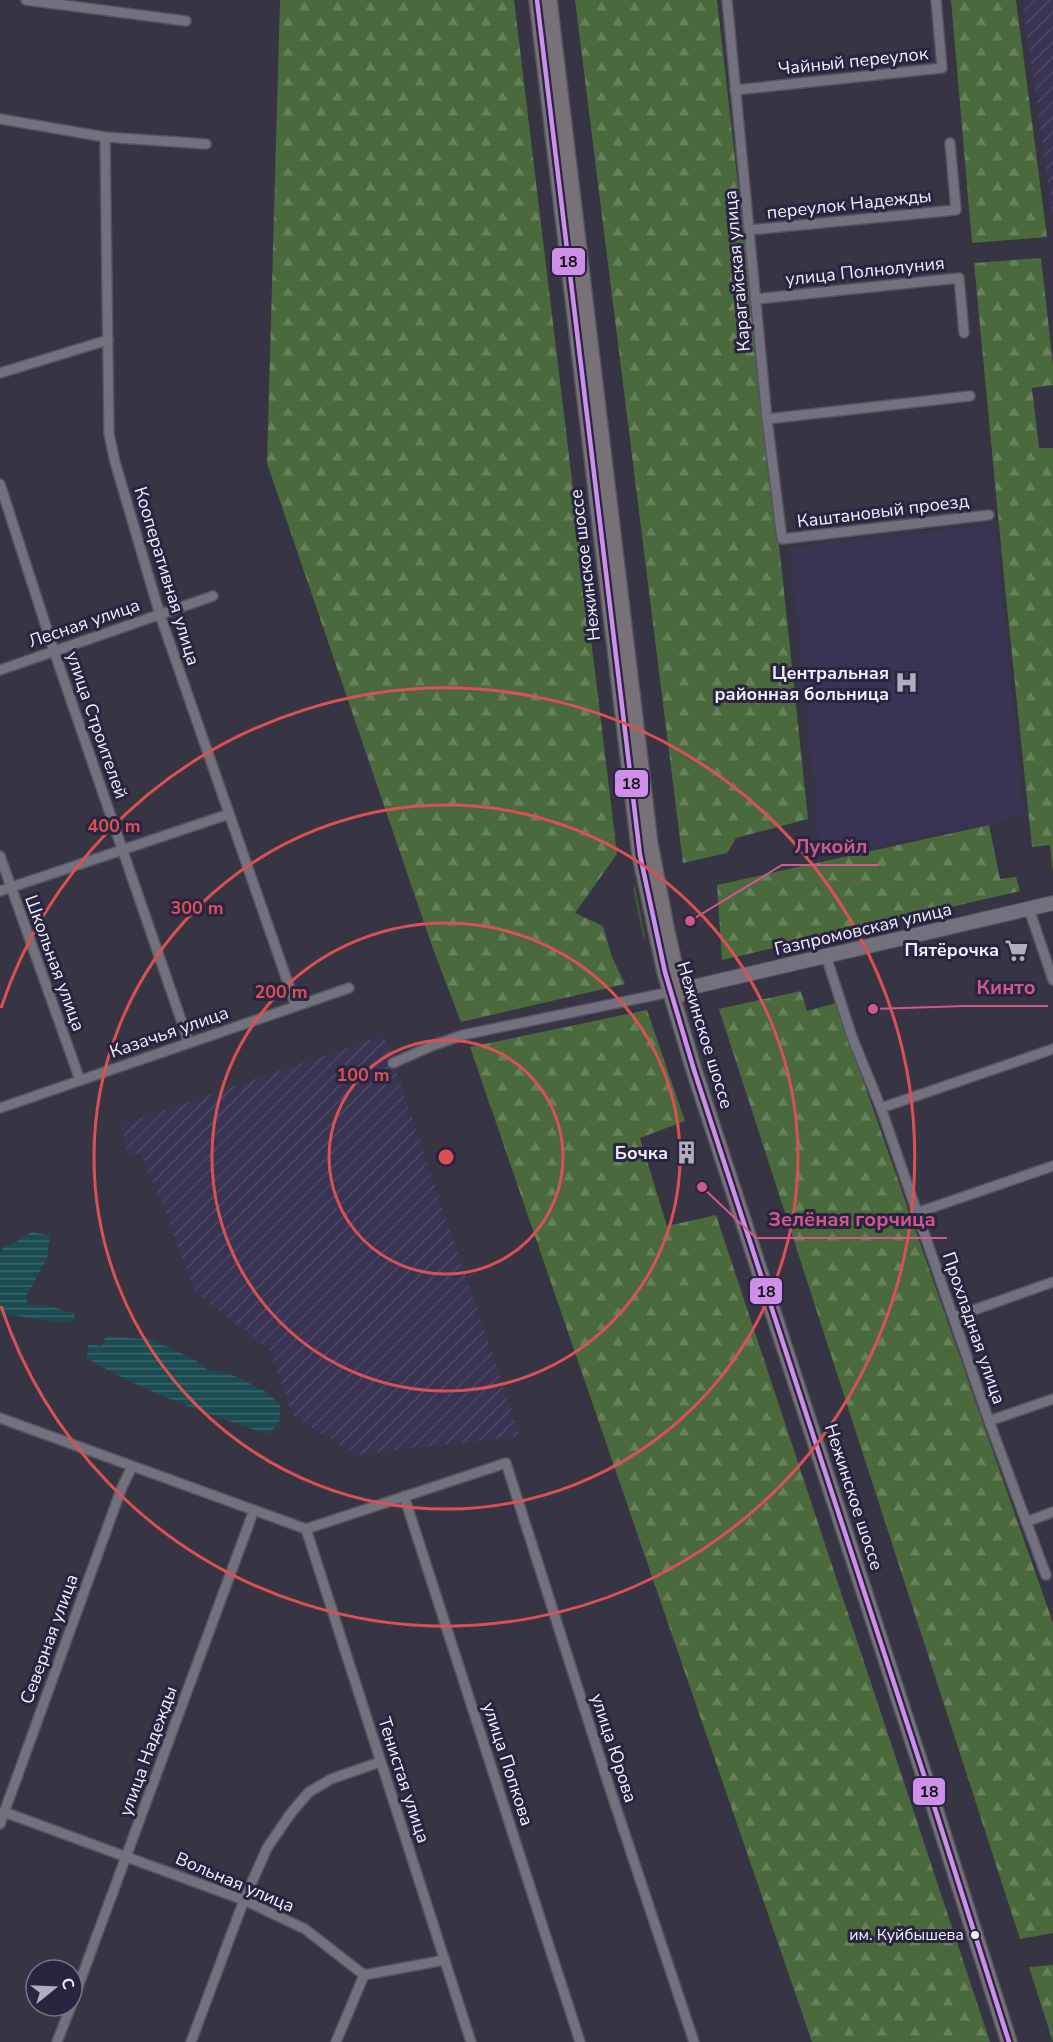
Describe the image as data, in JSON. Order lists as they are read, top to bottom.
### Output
{
  "streets": {
    "main road": ["Нежинское шоссе", "Газпромовская улица"],
    "street": [
      "Чайный переулок",
      "переулок Надежды",
      "Карагайская улица",
      "улица Полнолуния",
      "Каштановый проезд",
      "Кооперативная улица",
      "Лесная улица",
      "улица Строителей",
      "Школьная улица",
      "Казачья улица",
      "Прохладная улица",
      "Северная улица",
      "улица Юрова",
      "улица Надежды",
      "улица Попкова",
      "Тенистая улица",
      "Вольная улица"
    ]
  },
  "crossings": [
    ["Чайный переулок", "Карагайская улица"],
    ["переулок Надежды", "Карагайская улица"],
    ["Карагайская улица", "улица Полнолуния"],
    ["Карагайская улица", "Каштановый проезд"],
    ["Нежинское шоссе", "Газпромовская улица"],
    ["Кооперативная улица", "Лесная улица"],
    ["Кооперативная улица", "Казачья улица"],
    ["Лесная улица", "улица Строителей"],
    ["улица Строителей", "Казачья улица"],
    ["Газпромовская улица", "Прохладная улица"],
    ["Школьная улица", "Казачья улица"],
    ["Северная улица", "Вольная улица"],
    ["улица Юрова", "улица Попкова"],
    ["улица Надежды", "Вольная улица"]
  ],
  "places": {
    "hospital": ["Центральная районная больница"],
    "other": [
      "Лукойл",
      "Кинто",
      "Зелёная горчица",
      "им. Куйбышева"
    ],
    "supermarket": ["Пятёрочка"],
    "building": ["Бочка"]
  },
  "lines": ["transit line 18"],
  "north": "right",
  "rings": [
    "400 m",
    "300 m",
    "200 m",
    "100 m"
  ]
}
